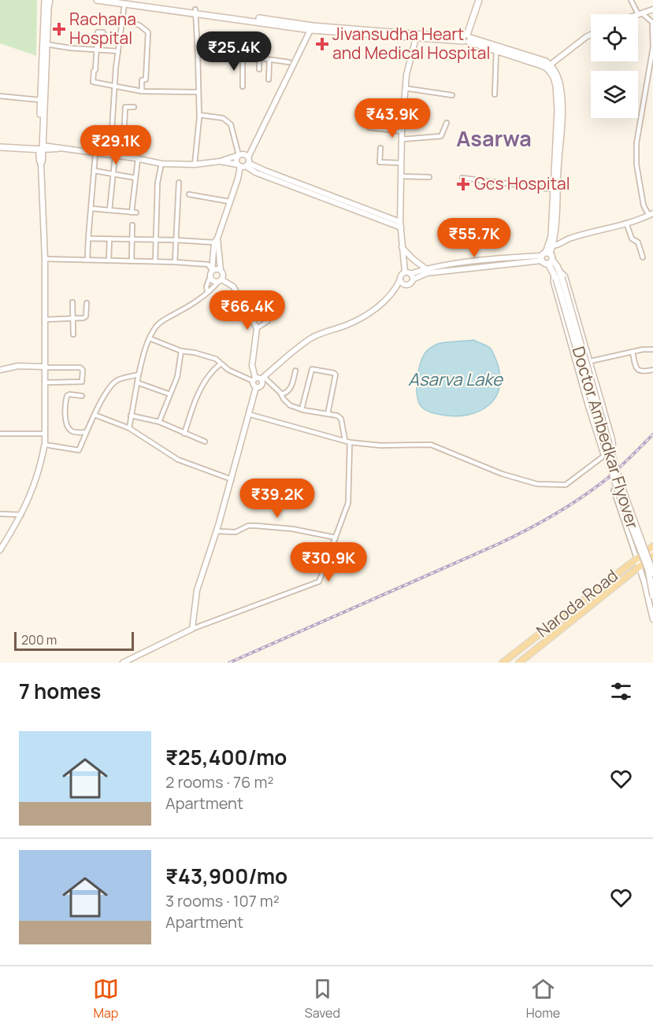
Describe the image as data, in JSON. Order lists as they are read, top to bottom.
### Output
{
  "streets": {
    "main road": ["Doctor Ambedkar Flyover", "Naroda Road"]
  },
  "districts": ["Asarwa"],
  "water": ["Asarva Lake"],
  "places": {
    "health": ["Rachana Hospital", "Jivansudha Heart and Medical Hospital", "Gcs Hospital"]
  },
  "scale_bar": "200 m",
  "page": {
    "price": [
      "₹25.4K",
      "₹43.9K",
      "₹29.1K",
      "₹55.7K",
      "₹66.4K",
      "₹39.2K",
      "₹30.9K"
    ],
    "scale": "200 m",
    "heading": "7 homes",
    "list": [
      {
        "name": "₹25,400/mo",
        "note": "2 rooms · 76 m² · Apartment"
      },
      {
        "name": "₹43,900/mo",
        "note": "3 rooms · 107 m² · Apartment"
      }
    ],
    "tabs": ["Map", "Saved", "Home"]
  }
}
